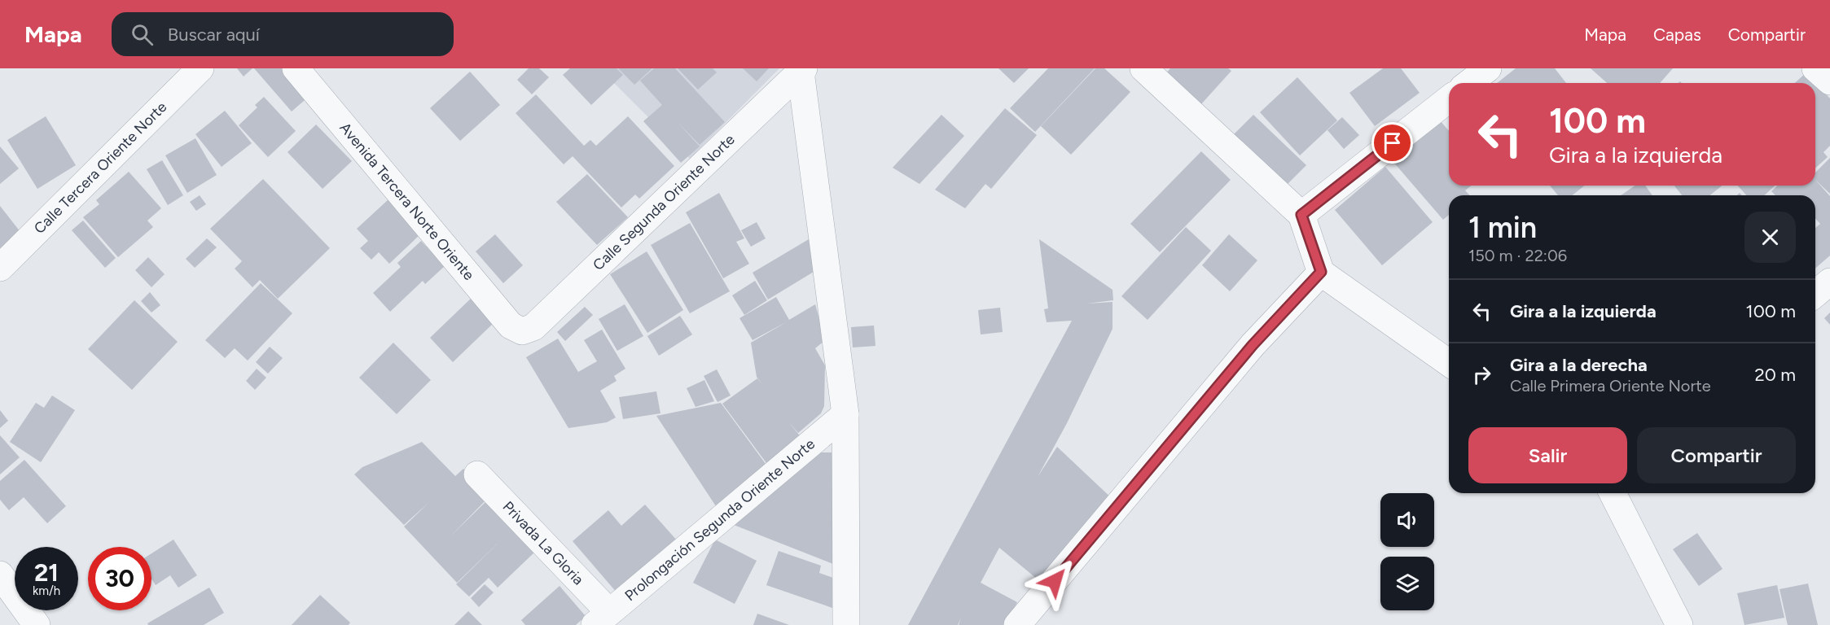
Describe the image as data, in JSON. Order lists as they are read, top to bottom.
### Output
{
  "streets": {
    "street": [
      "Calle Tercera Oriente Norte",
      "Avenida Tercera Norte Oriente",
      "Calle Segunda Oriente Norte",
      "Prolongación Segunda Oriente Norte",
      "Privada La Gloria"
    ]
  },
  "crossings": [
    ["Avenida Tercera Norte Oriente", "Calle Segunda Oriente Norte"],
    ["Prolongación Segunda Oriente Norte", "Privada La Gloria"]
  ],
  "page": {
    "header": "Mapa",
    "search": "Buscar aquí",
    "nav": ["Mapa", "Capas", "Compartir"],
    "turn": ["100 m", "Gira a la izquierda"],
    "heading": ["1 min", "150 m · 22:06"],
    "list": [
      {
        "name": "Gira a la izquierda",
        "value": "100 m"
      },
      {
        "name": "Gira a la derecha",
        "note": "Calle Primera Oriente Norte",
        "value": "20 m"
      }
    ],
    "buttons": ["Salir", "Compartir"],
    "speed": "21 km/h",
    "limit": "30"
  }
}
